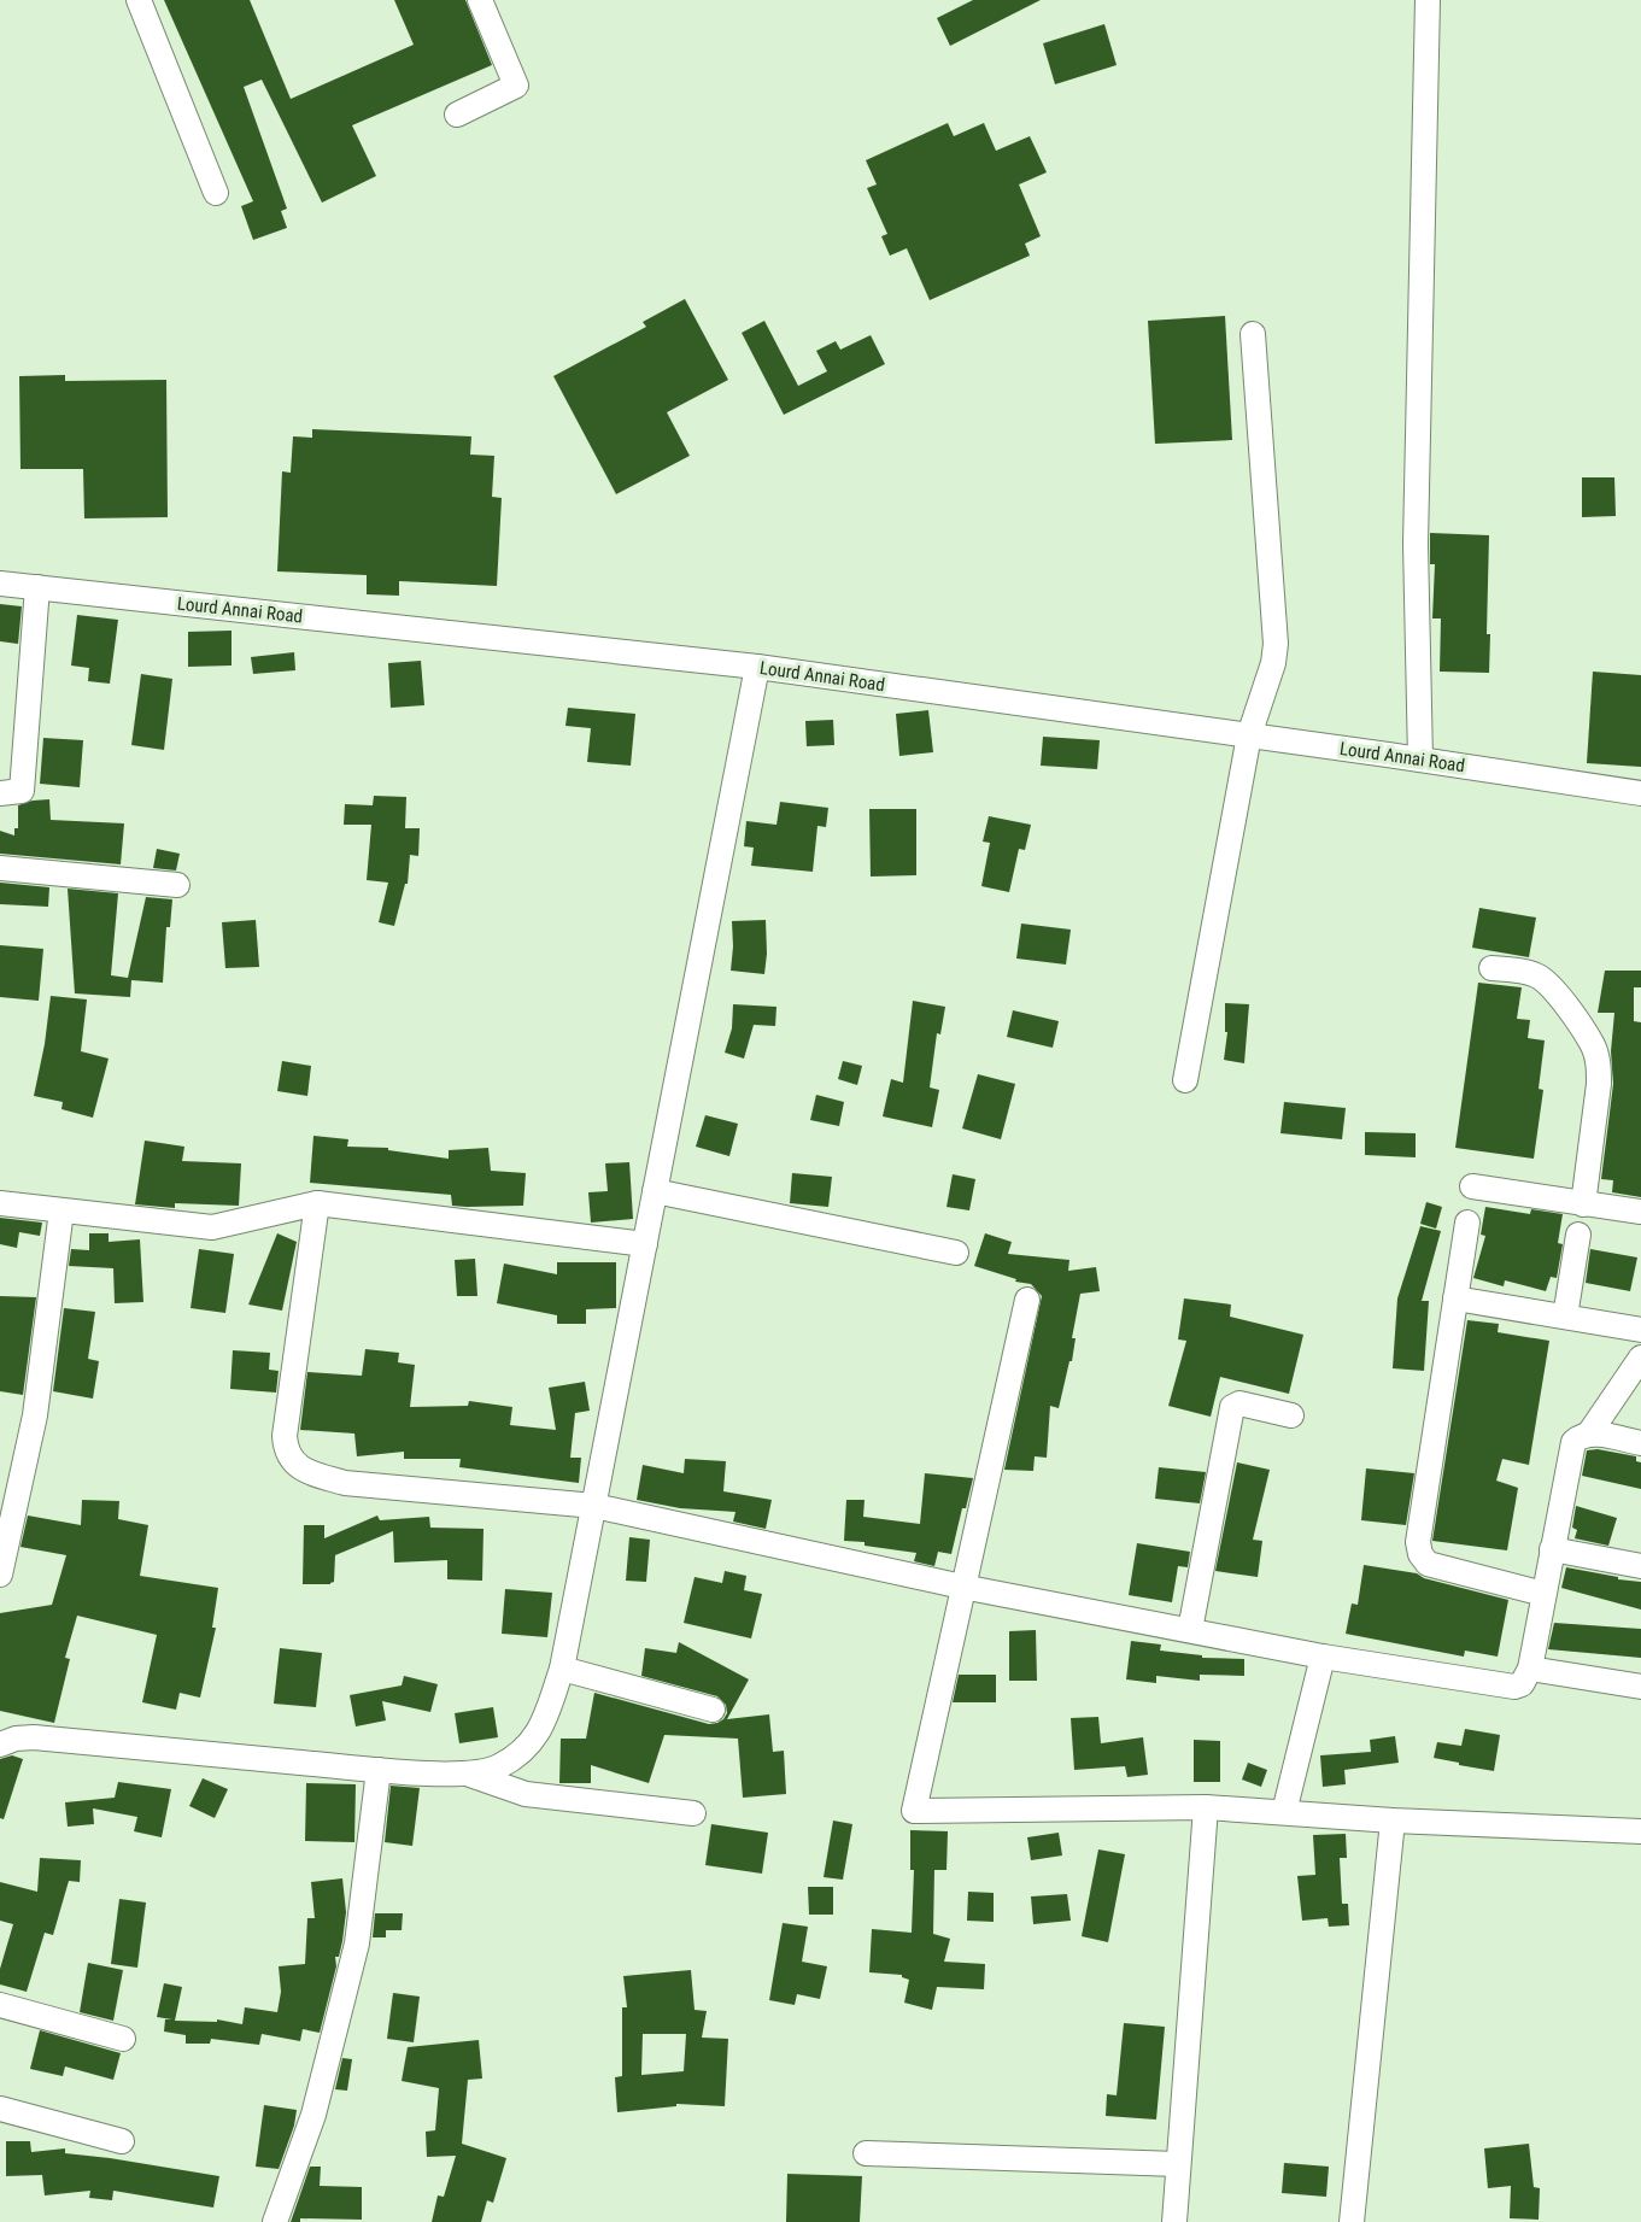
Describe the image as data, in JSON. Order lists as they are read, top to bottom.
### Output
{
  "streets": {
    "street": ["Lourd Annai Road"]
  }
}
